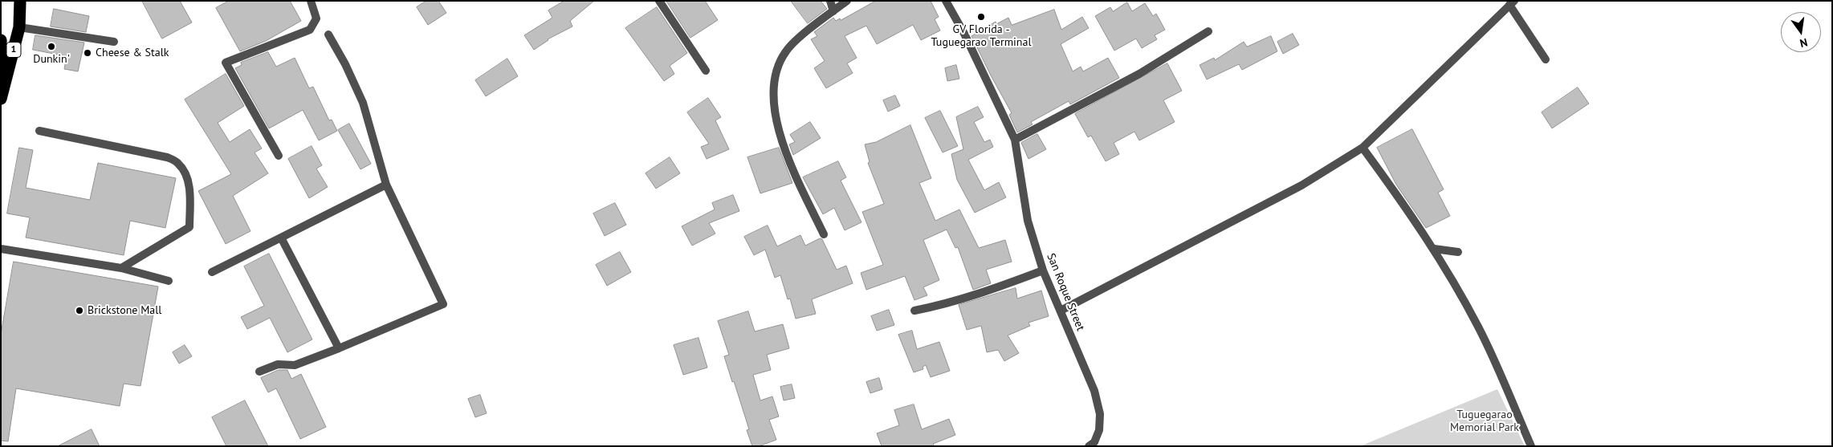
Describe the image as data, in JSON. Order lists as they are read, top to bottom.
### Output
{
  "streets": {
    "highway": ["1"],
    "street": ["San Roque Street"]
  },
  "parks": ["Tuguegarao Memorial Park"],
  "places": [
    "GV Florida - Tuguegarao Terminal",
    "Dunkin'",
    "Cheese & Stalk",
    "Brickstone Mall"
  ],
  "north": "bottom"
}
